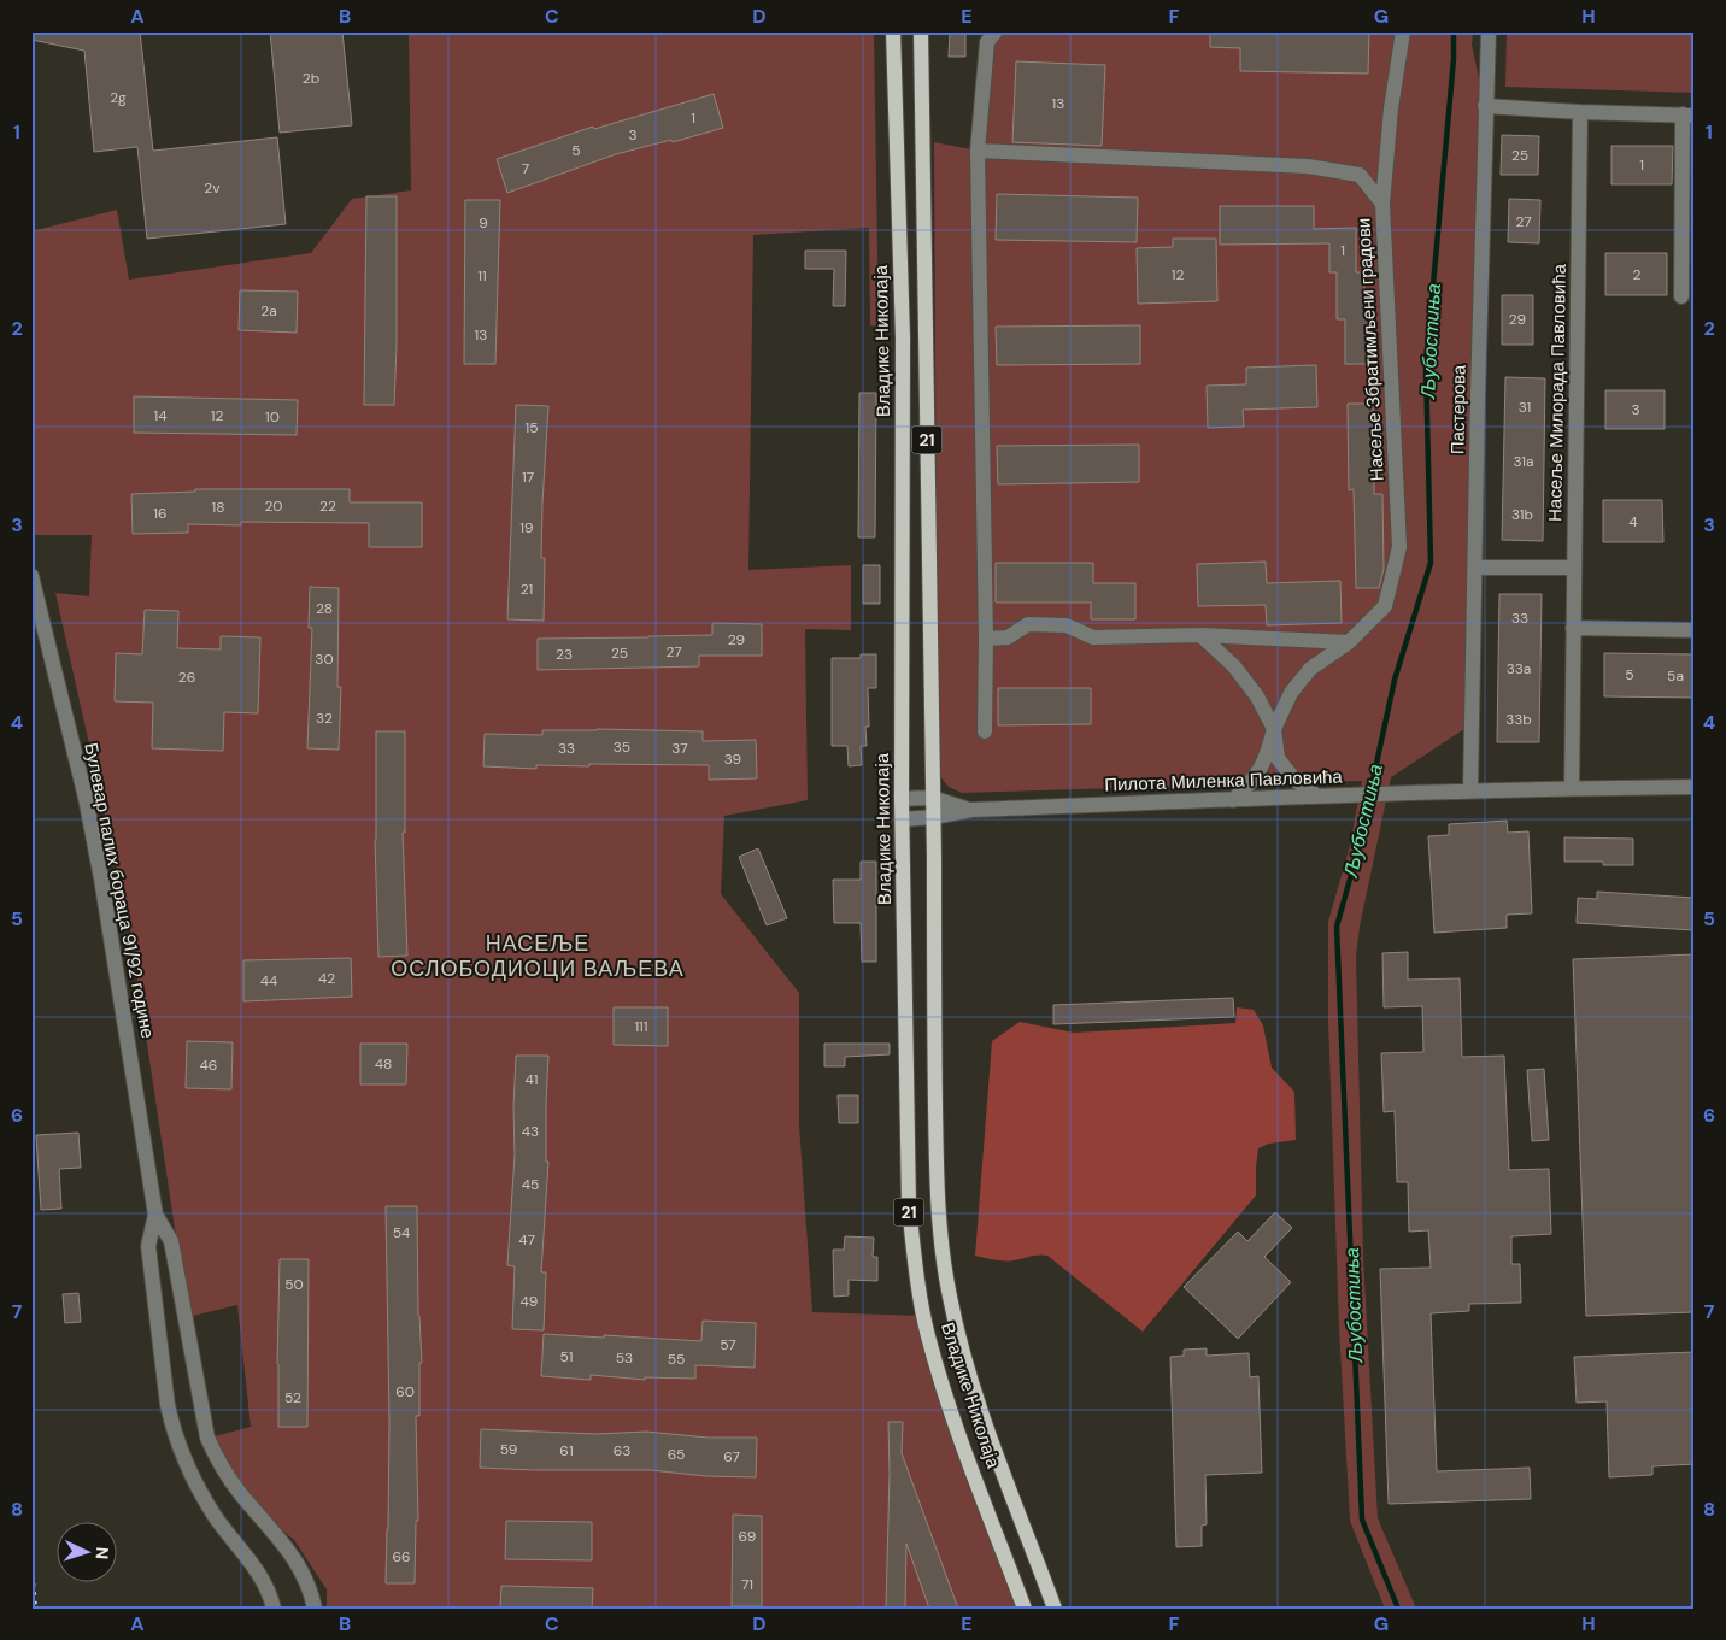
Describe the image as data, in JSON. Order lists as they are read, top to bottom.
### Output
{
  "streets": {
    "main road": ["Владике Николаја", "21"],
    "street": [
      "Насеље Збратимљени градови",
      "Насеље Милорада Павловића",
      "Пастерова",
      "Пилота Миленка Павловића",
      "Булевар палих бораца 91/92 године"
    ]
  },
  "crossings": [
    ["Насеље Збратимљени градови", "Пилота Миленка Павловића"],
    ["Насеље Милорада Павловића", "Пилота Миленка Павловића"],
    ["Пастерова", "Пилота Миленка Павловића"]
  ],
  "districts": ["НАСЕЉЕ ОСЛОБОДИОЦИ ВАЉЕВА"],
  "water": ["Љубостиња"],
  "house_numbers": [
    "2b",
    "2g",
    "13",
    "1",
    "3",
    "5",
    "25",
    "1",
    "7",
    "2v",
    "27",
    "9",
    "1",
    "12",
    "2",
    "11",
    "2a",
    "29",
    "13",
    "31",
    "3",
    "14",
    "12",
    "10",
    "15",
    "31a",
    "17",
    "20",
    "22",
    "18",
    "16",
    "31b",
    "4",
    "19",
    "21",
    "28",
    "33",
    "29",
    "27",
    "25",
    "23",
    "30",
    "33a",
    "5",
    "5a",
    "26",
    "32",
    "33b",
    "35",
    "33",
    "37",
    "39",
    "42",
    "44",
    "111",
    "48",
    "46",
    "41",
    "43",
    "45",
    "54",
    "47",
    "50",
    "49",
    "57",
    "51",
    "53",
    "55",
    "60",
    "52",
    "59",
    "61",
    "63",
    "65",
    "67",
    "69",
    "66",
    "71"
  ],
  "north": "right",
  "grid": {
    "columns": [
      "A",
      "B",
      "C",
      "D",
      "E",
      "F",
      "G",
      "H"
    ],
    "rows": [
      "1",
      "2",
      "3",
      "4",
      "5",
      "6",
      "7",
      "8"
    ]
  }
}
